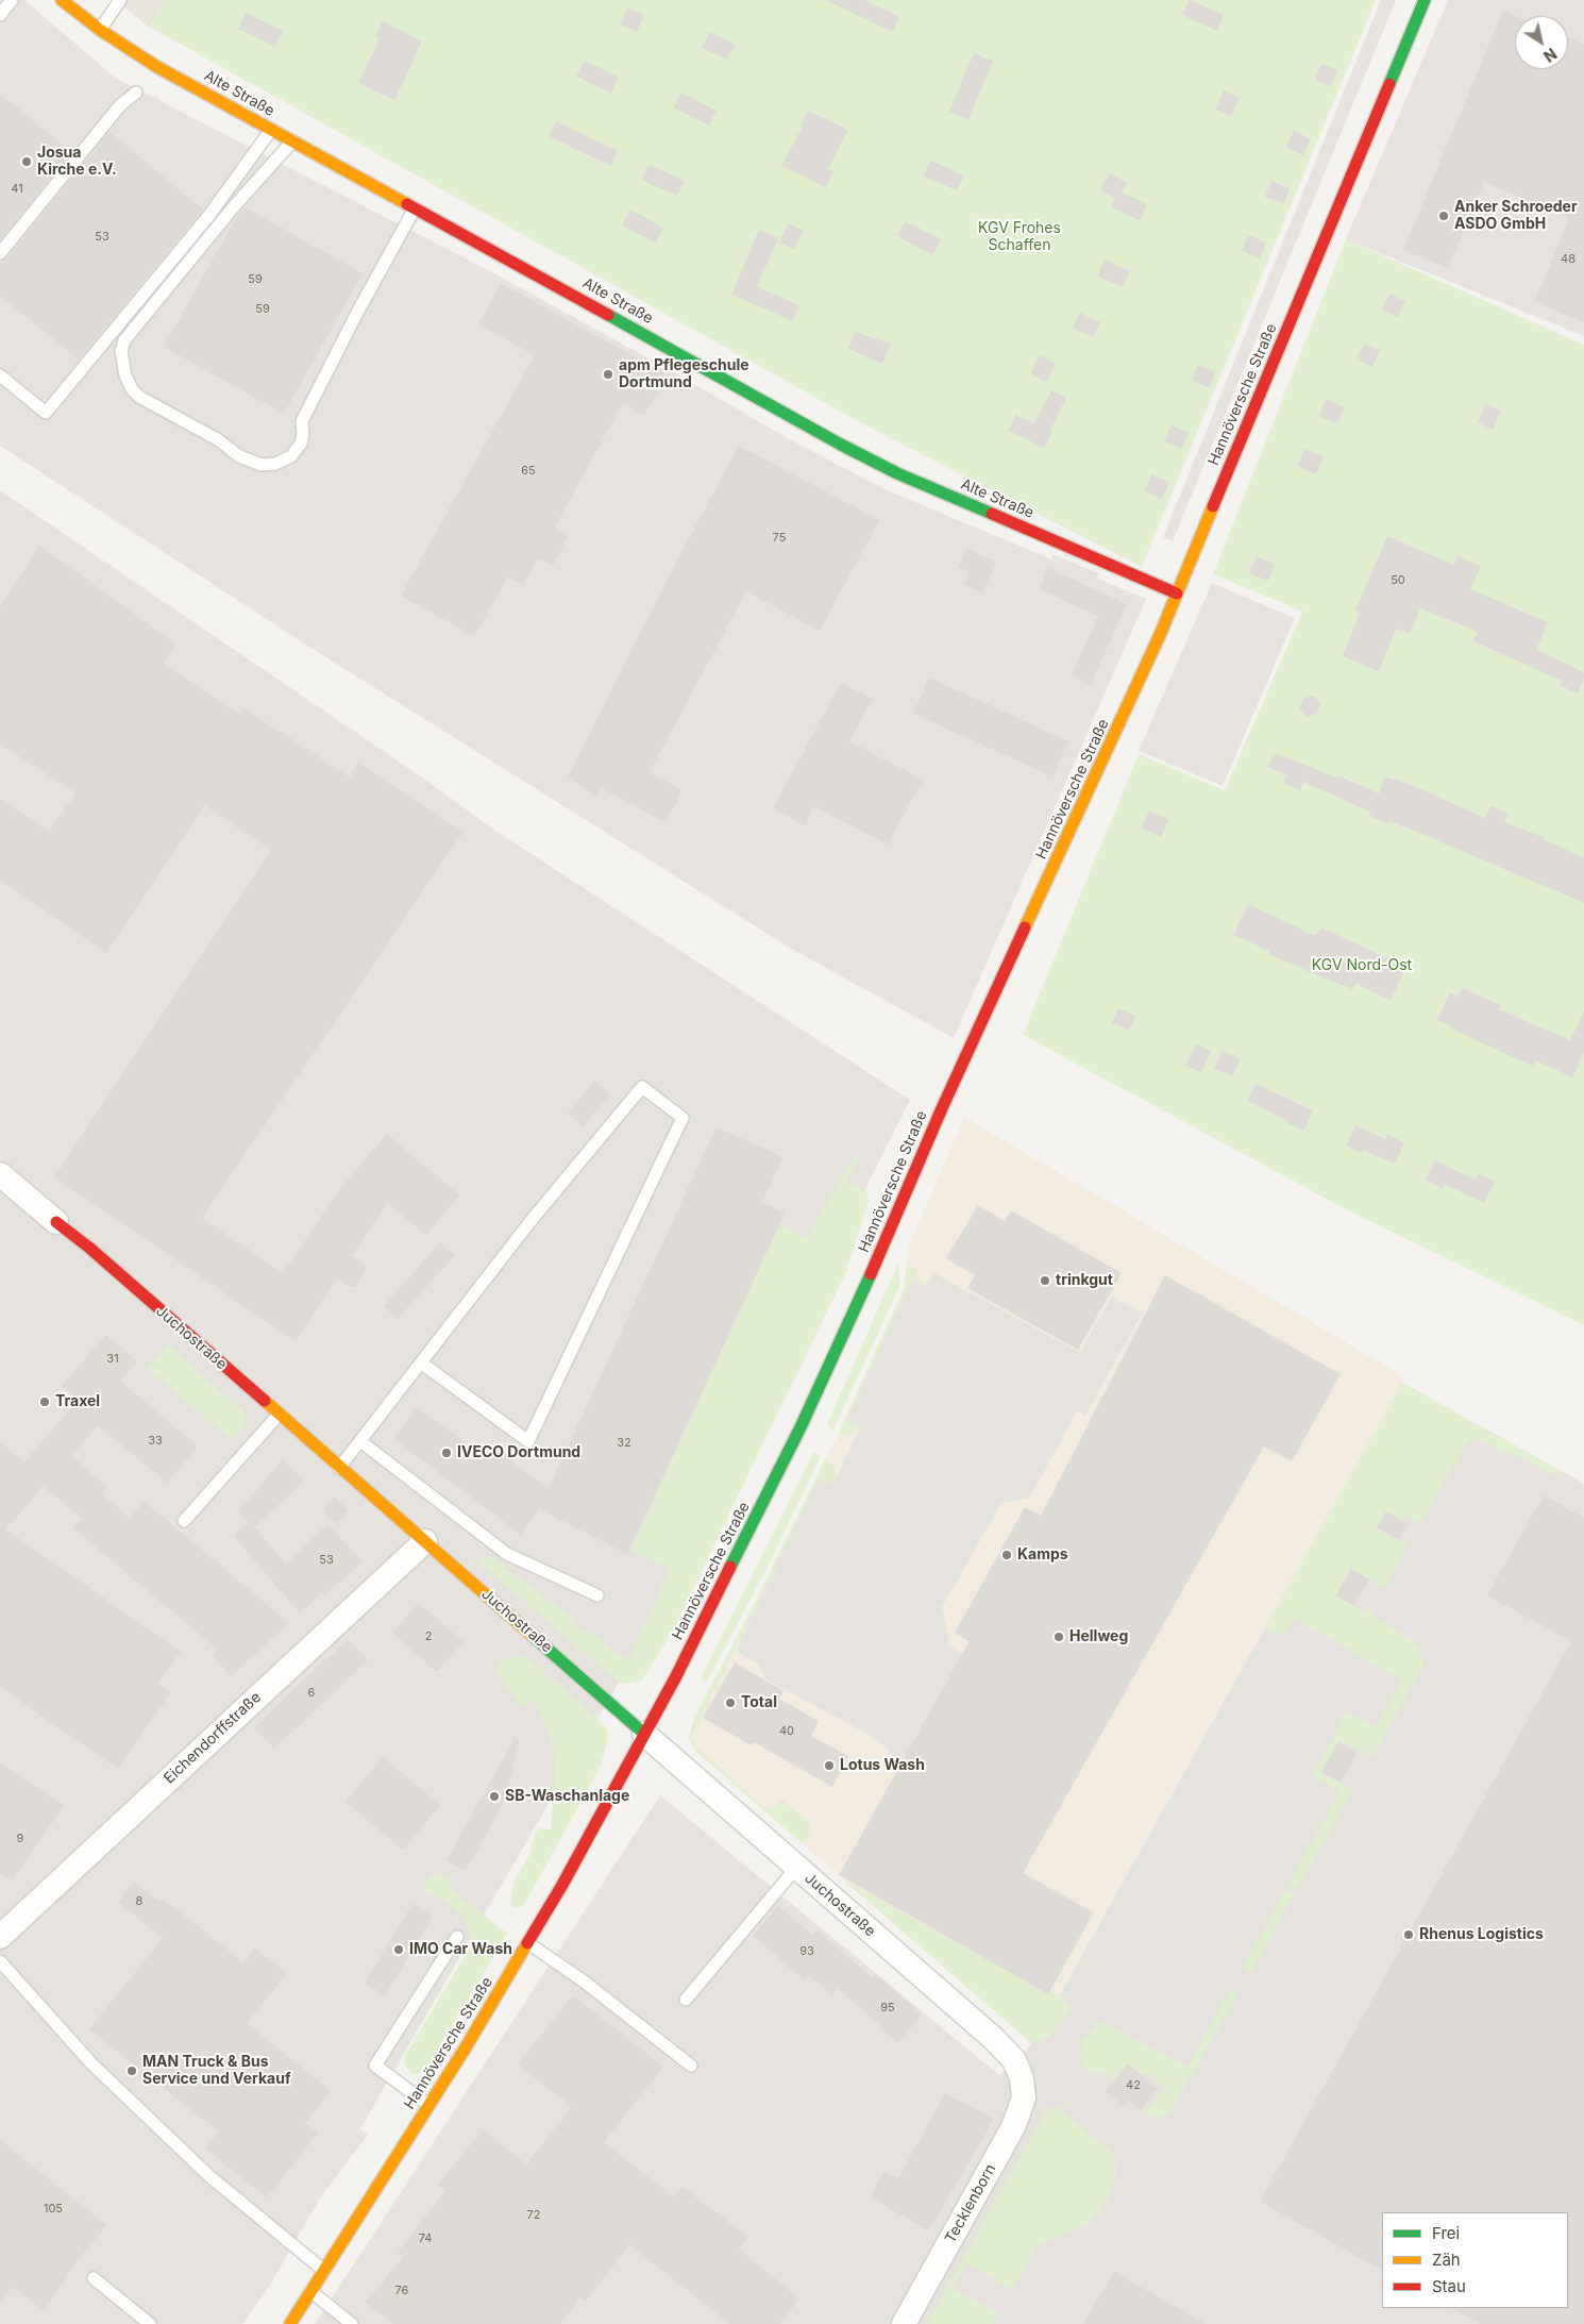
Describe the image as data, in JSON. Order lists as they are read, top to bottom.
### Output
{
  "streets": {
    "main road": ["Alte Straße", "Hannöversche Straße", "Juchostraße"],
    "street": ["Eichendorffstraße", "Tecklenborn"]
  },
  "crossings": [
    ["Alte Straße", "Hannöversche Straße"],
    ["Hannöversche Straße", "Juchostraße"],
    ["Juchostraße", "Eichendorffstraße"],
    ["Juchostraße", "Tecklenborn"]
  ],
  "parks": ["KGV Frohes Schaffen", "KGV Nord-Ost"],
  "places": [
    "Josua Kirche e.V.",
    "Anker Schroeder ASDO GmbH",
    "apm Pflegeschule Dortmund",
    "trinkgut",
    "Traxel",
    "IVECO Dortmund",
    "Kamps",
    "Hellweg",
    "Total",
    "Lotus Wash",
    "SB-Waschanlage",
    "Rhenus Logistics",
    "IMO Car Wash",
    "MAN Truck & Bus Service und Verkauf"
  ],
  "house_numbers": [
    "41",
    "53",
    "48",
    "59",
    "59",
    "65",
    "75",
    "50",
    "31",
    "33",
    "32",
    "53",
    "2",
    "6",
    "40",
    "9",
    "8",
    "93",
    "95",
    "42",
    "105",
    "72",
    "74",
    "76"
  ],
  "legend": ["Frei", "Zäh", "Stau"],
  "north": "bottom right"
}
